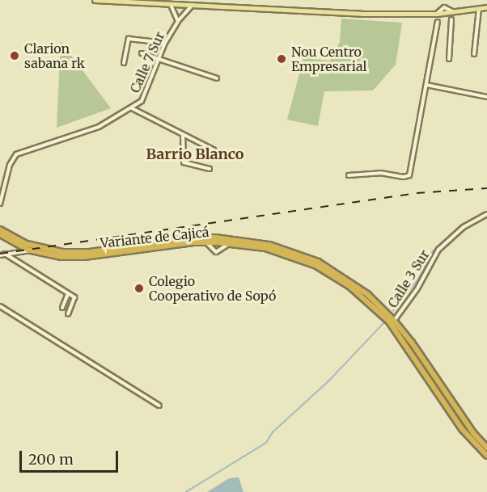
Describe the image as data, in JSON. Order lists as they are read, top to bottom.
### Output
{
  "streets": {
    "highway": ["Variante de Cajicá"],
    "street": ["Calle 7 Sur", "Calle 3 Sur"]
  },
  "crossings": [
    ["Variante de Cajicá", "Calle 3 Sur"]
  ],
  "districts": ["Barrio Blanco"],
  "places": ["Clarion sabana rk", "Nou Centro Empresarial", "Colegio Cooperativo de Sopó"],
  "scale_bar": "200 m"
}
